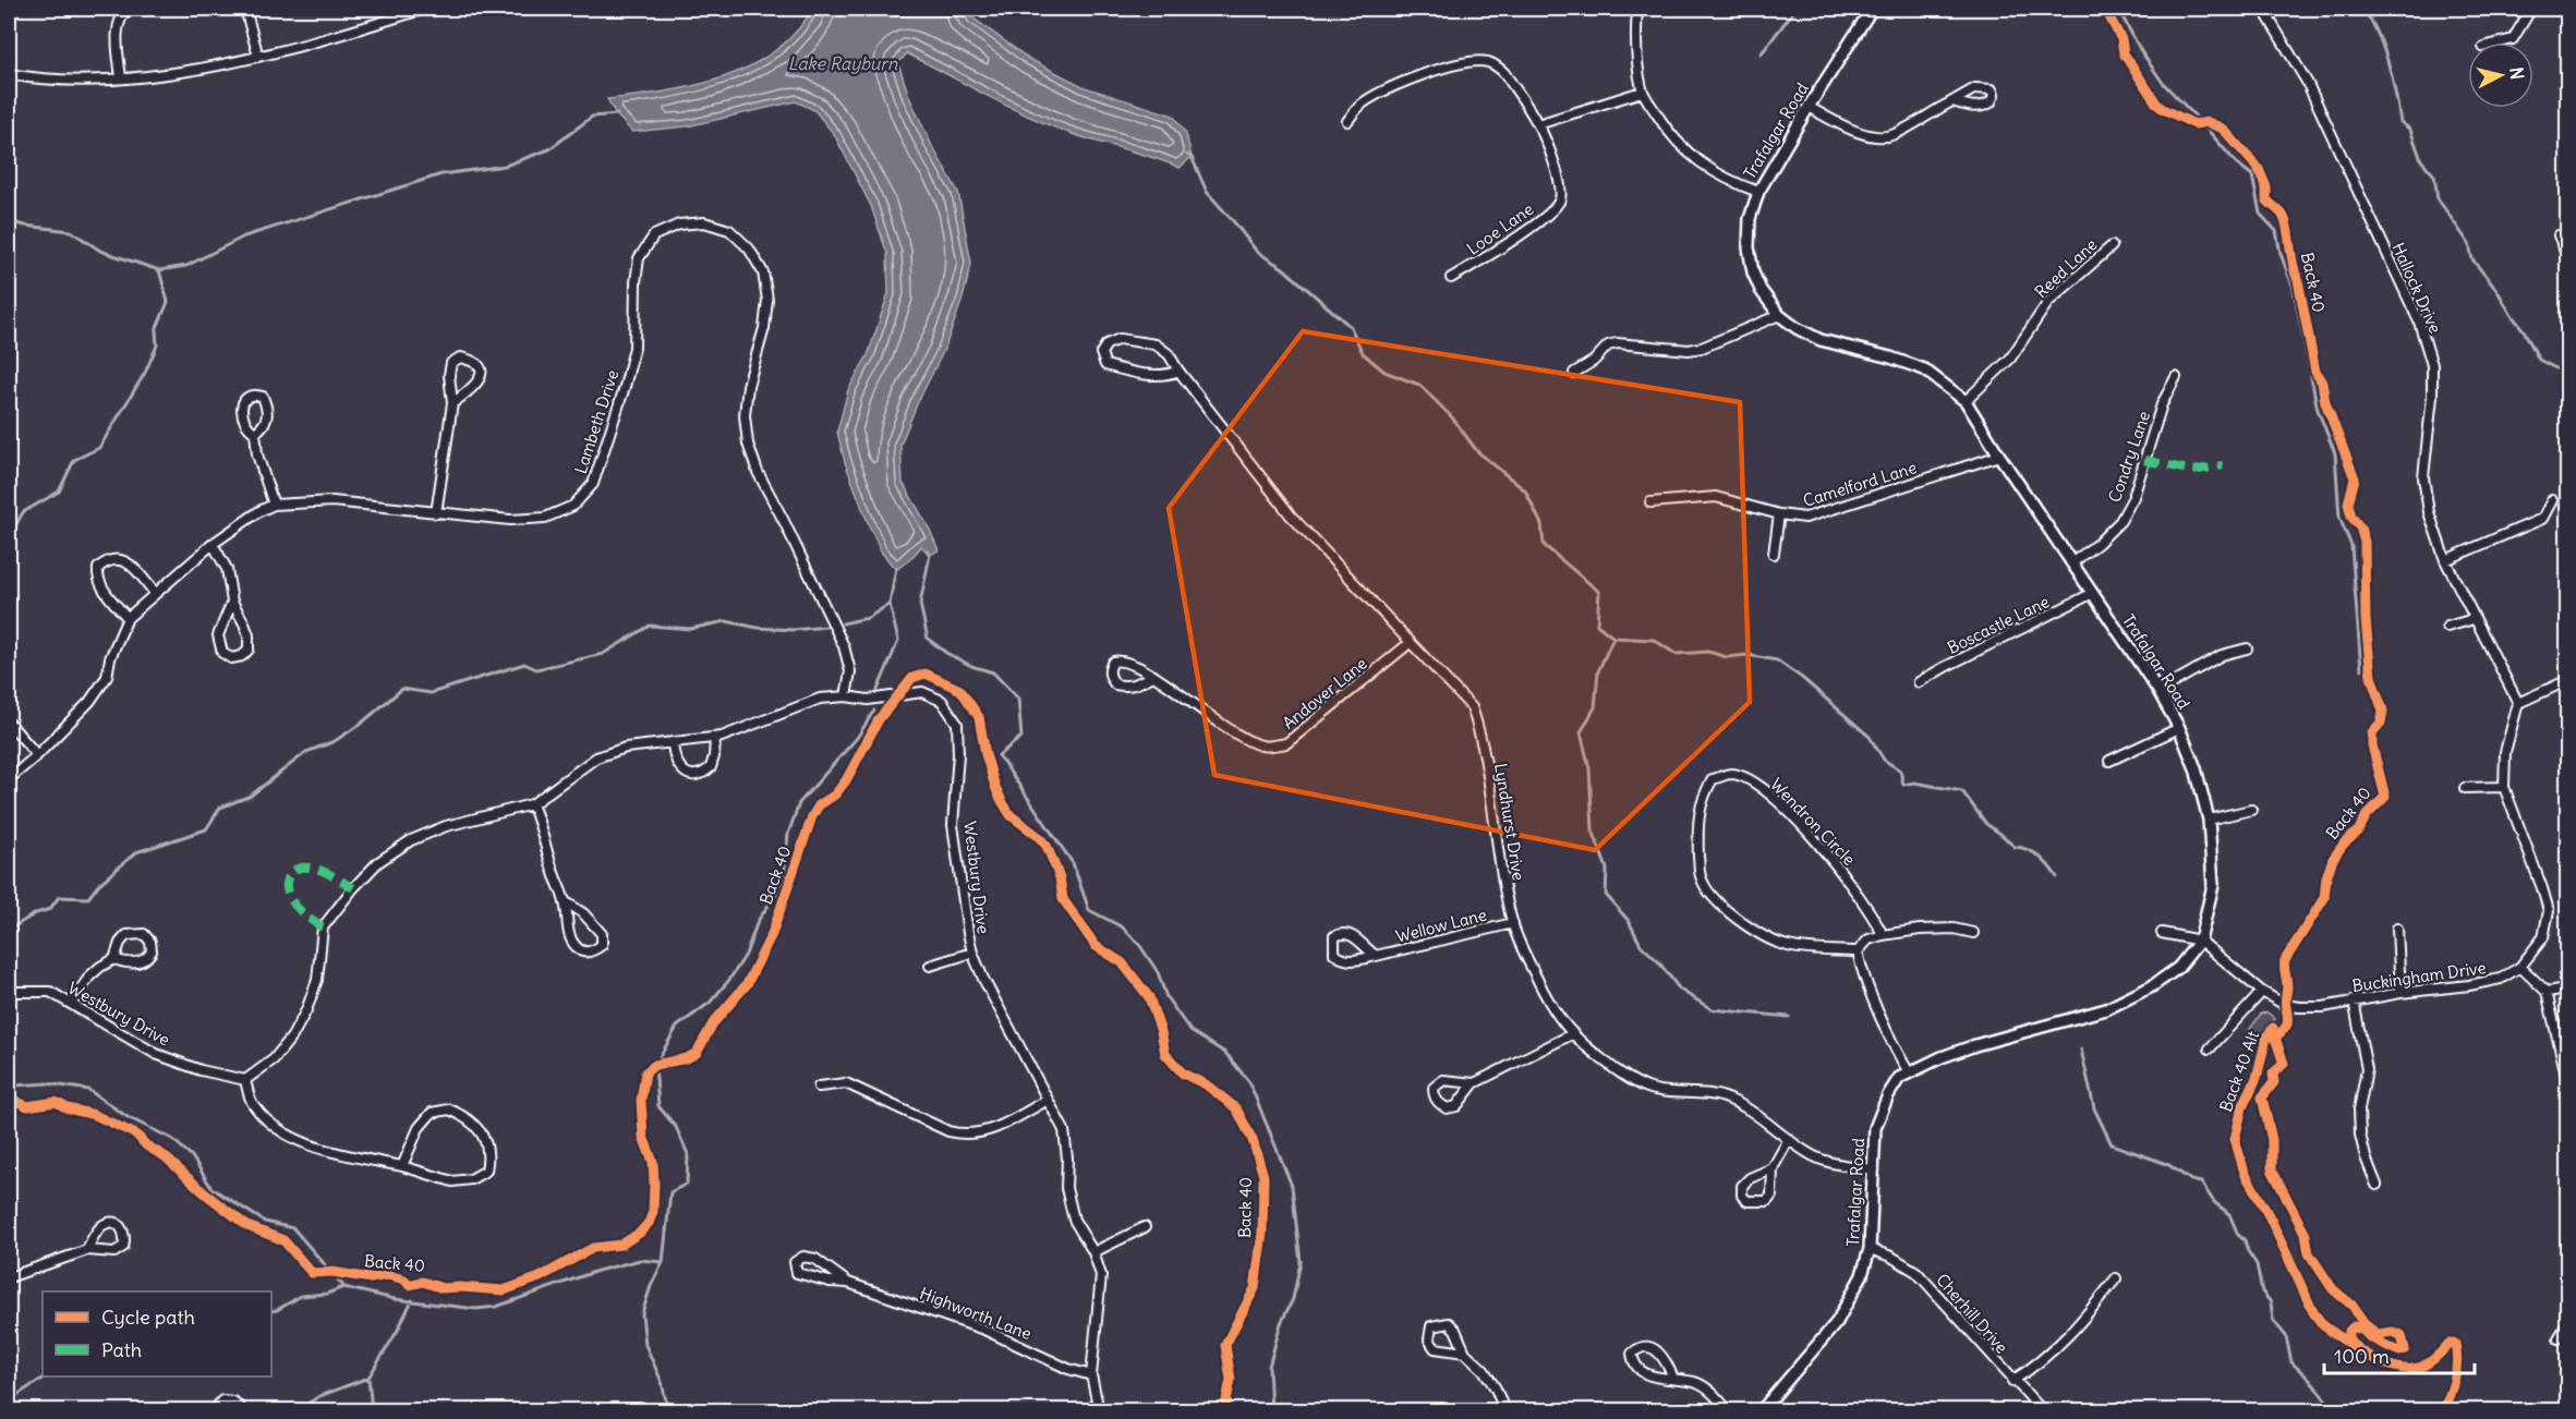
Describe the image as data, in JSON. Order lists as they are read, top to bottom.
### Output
{
  "streets": {
    "street": [
      "Trafalgar Road",
      "Looe Lane",
      "Reed Lane",
      "Hallock Drive",
      "Lambeth Drive",
      "Condry Lane",
      "Camelford Lane",
      "Boscastle Lane",
      "Andover Lane",
      "Lyndhurst Drive",
      "Wendron Circle",
      "Westbury Drive",
      "Wellow Lane",
      "Buckingham Drive",
      "Highworth Lane",
      "Cherhill Drive"
    ],
    "cycle path": ["Back 40", "Back 40 Alt"]
  },
  "crossings": [
    ["Trafalgar Road", "Reed Lane"],
    ["Trafalgar Road", "Condry Lane"],
    ["Trafalgar Road", "Camelford Lane"],
    ["Trafalgar Road", "Boscastle Lane"],
    ["Trafalgar Road", "Lyndhurst Drive"],
    ["Trafalgar Road", "Buckingham Drive"],
    ["Trafalgar Road", "Cherhill Drive"],
    ["Hallock Drive", "Buckingham Drive"],
    ["Lambeth Drive", "Westbury Drive"],
    ["Andover Lane", "Lyndhurst Drive"],
    ["Lyndhurst Drive", "Wellow Lane"],
    ["Westbury Drive", "Highworth Lane"]
  ],
  "water": ["Lake Rayburn"],
  "legend": ["Cycle path", "Path"],
  "scale_bar": "100 m",
  "north": "right"
}
